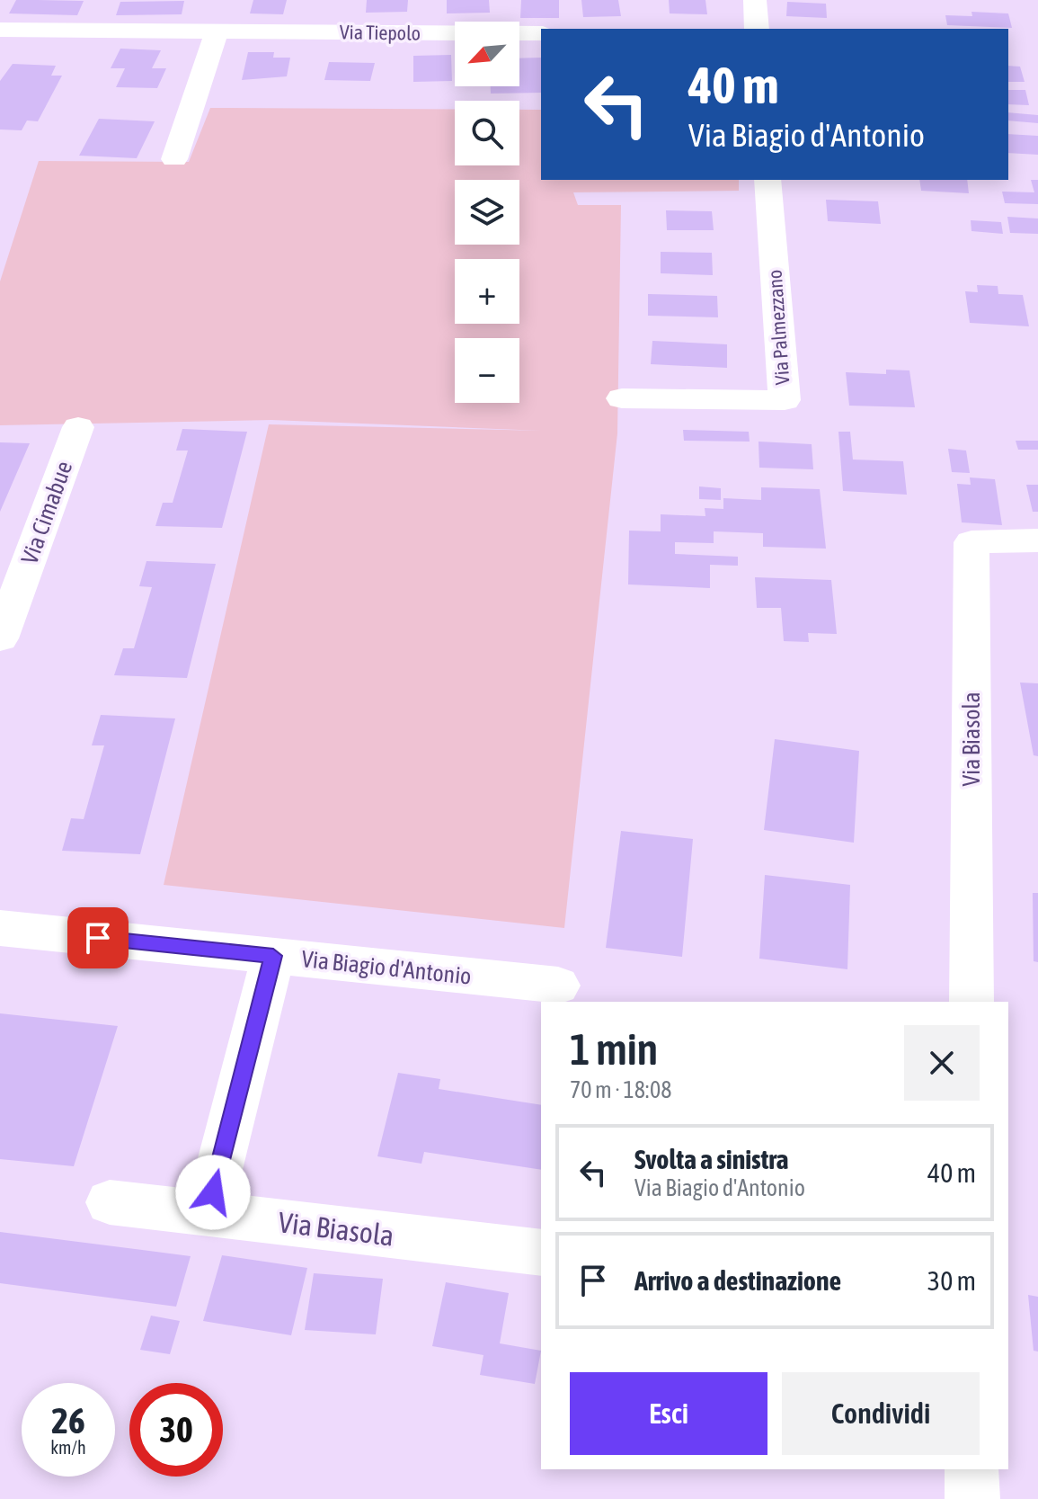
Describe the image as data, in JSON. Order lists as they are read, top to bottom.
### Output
{
  "streets": {
    "street": [
      "Via Tiepolo",
      "Via Palmezzano",
      "Via Cimabue",
      "Via Biasola",
      "Via Biagio d'Antonio"
    ]
  },
  "north": "bottom left",
  "page": {
    "map_buttons": ["+", "−"],
    "turn": ["40 m", "Via Biagio d'Antonio"],
    "heading": ["1 min", "70 m · 18:08"],
    "list": [
      {
        "name": "Svolta a sinistra",
        "note": "Via Biagio d'Antonio",
        "value": "40 m"
      },
      {
        "name": "Arrivo a destinazione",
        "value": "30 m"
      }
    ],
    "buttons": ["Esci", "Condividi"],
    "speed": "26 km/h",
    "limit": "30"
  }
}
